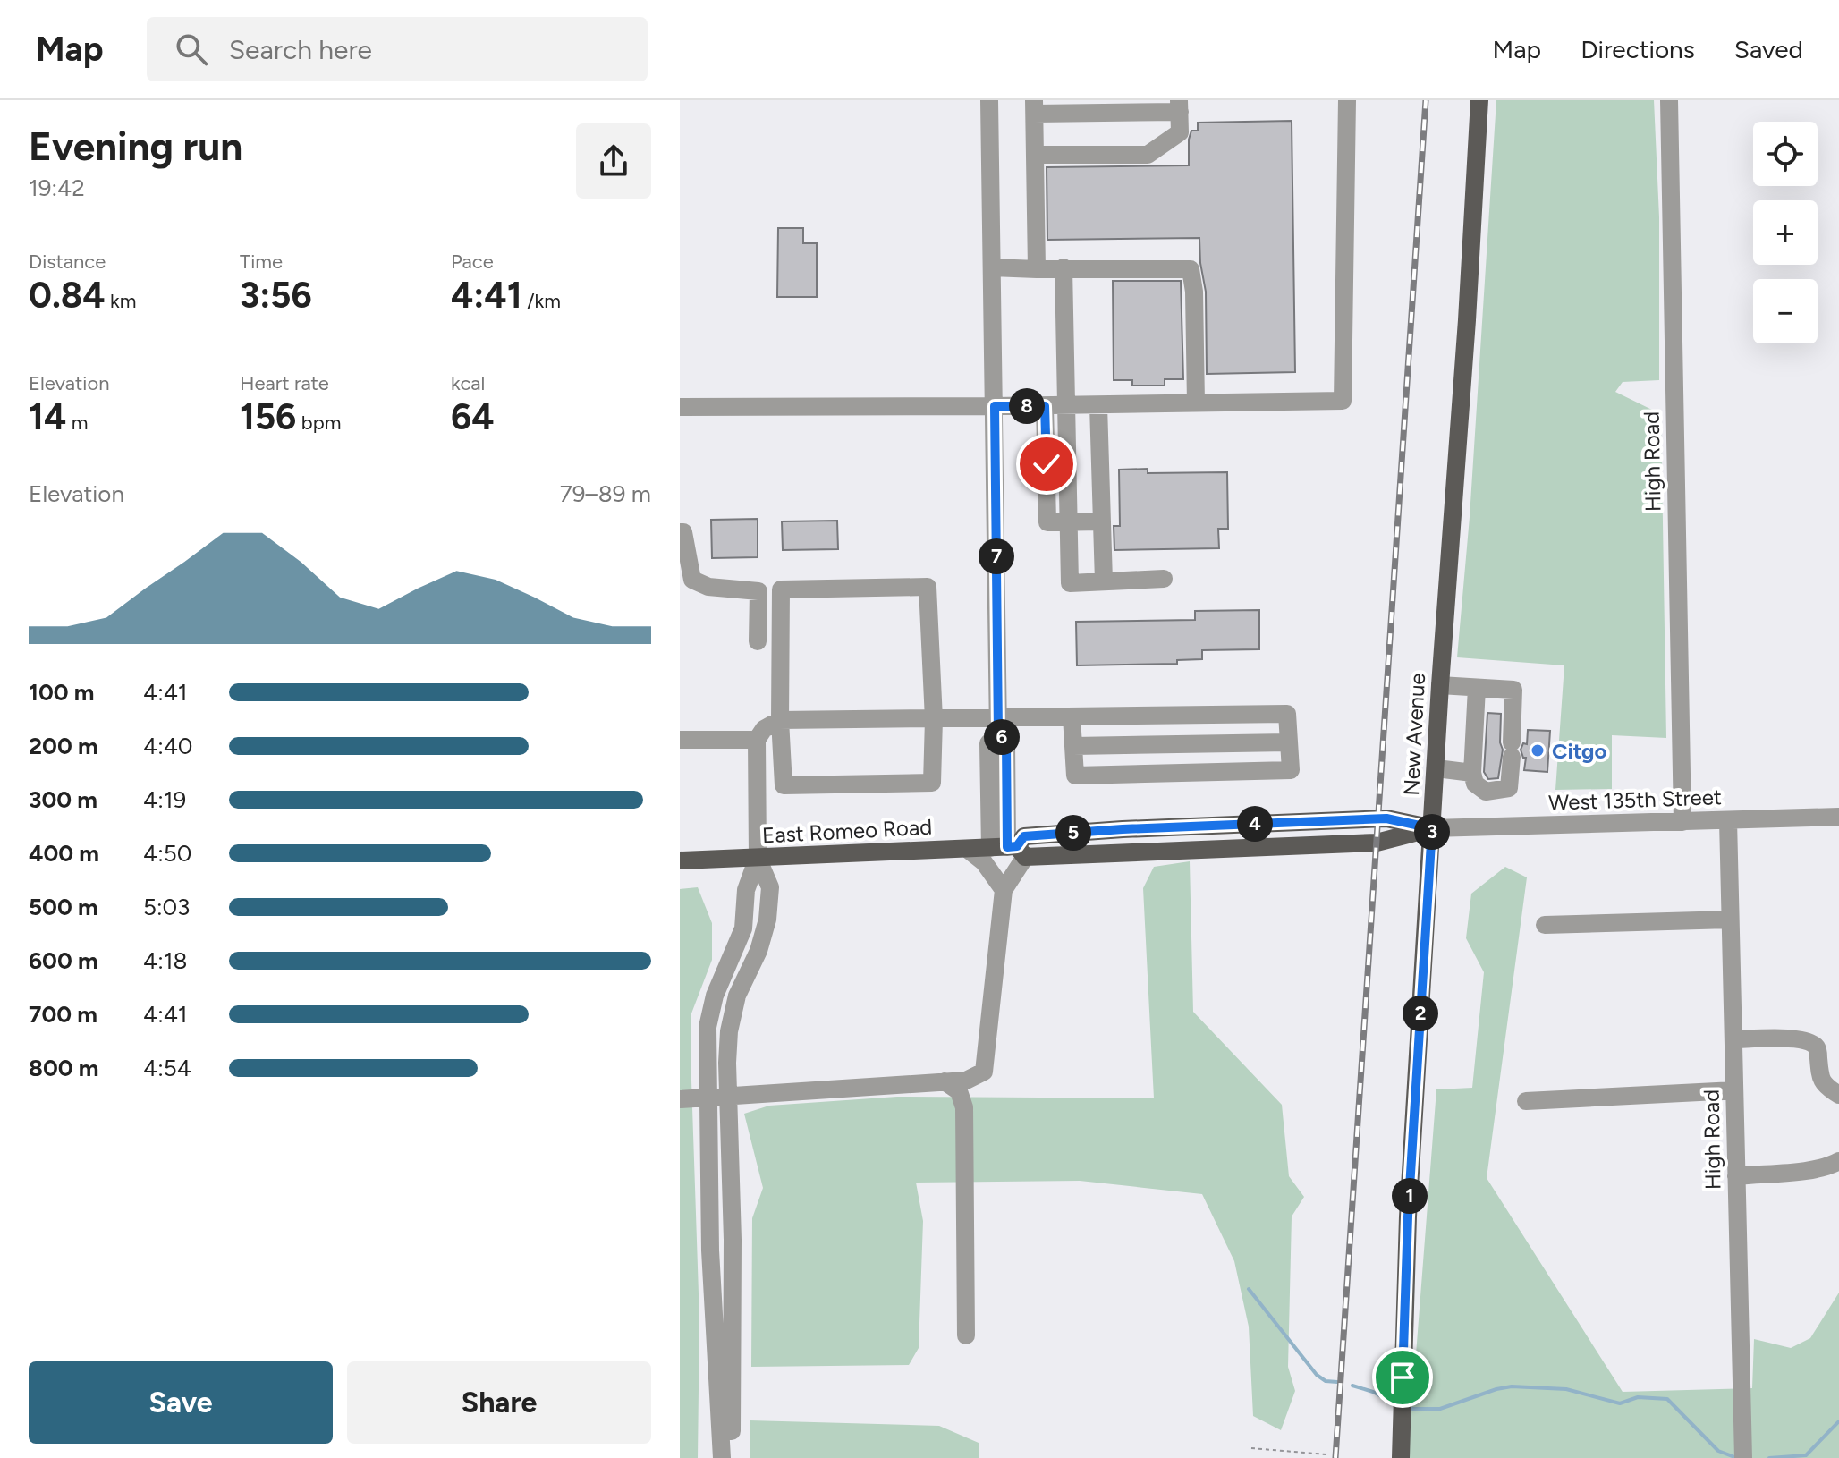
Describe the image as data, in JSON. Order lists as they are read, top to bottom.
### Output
{
  "streets": {
    "main road": ["New Avenue", "East Romeo Road"],
    "street": ["High Road", "West 135th Street"]
  },
  "crossings": [
    ["High Road", "West 135th Street"],
    ["New Avenue", "West 135th Street"],
    ["New Avenue", "East Romeo Road"],
    ["West 135th Street", "East Romeo Road"]
  ],
  "places": ["Citgo"],
  "page": {
    "header": "Map",
    "search": "Search here",
    "nav": ["Map", "Directions", "Saved"],
    "heading": ["Evening run", "19:42"],
    "map_buttons": ["+", "−"],
    "stats": [
      ["Distance", "0.84 km"],
      ["Time", "3:56"],
      ["Pace", "4:41 /km"],
      ["Elevation", "14 m"],
      ["Heart rate", "156 bpm"],
      ["kcal", "64"]
    ],
    "pins": [
      "8",
      "7",
      "6",
      "4",
      "3",
      "5",
      "2",
      "1"
    ],
    "chart": ["Elevation", "79–89 m"],
    "list": [
      {
        "name": "100 m",
        "note": "4:41"
      },
      {
        "name": "200 m",
        "note": "4:40"
      },
      {
        "name": "300 m",
        "note": "4:19"
      },
      {
        "name": "400 m",
        "note": "4:50"
      },
      {
        "name": "500 m",
        "note": "5:03"
      },
      {
        "name": "600 m",
        "note": "4:18"
      },
      {
        "name": "700 m",
        "note": "4:41"
      },
      {
        "name": "800 m",
        "note": "4:54"
      }
    ],
    "buttons": ["Save", "Share"]
  }
}
